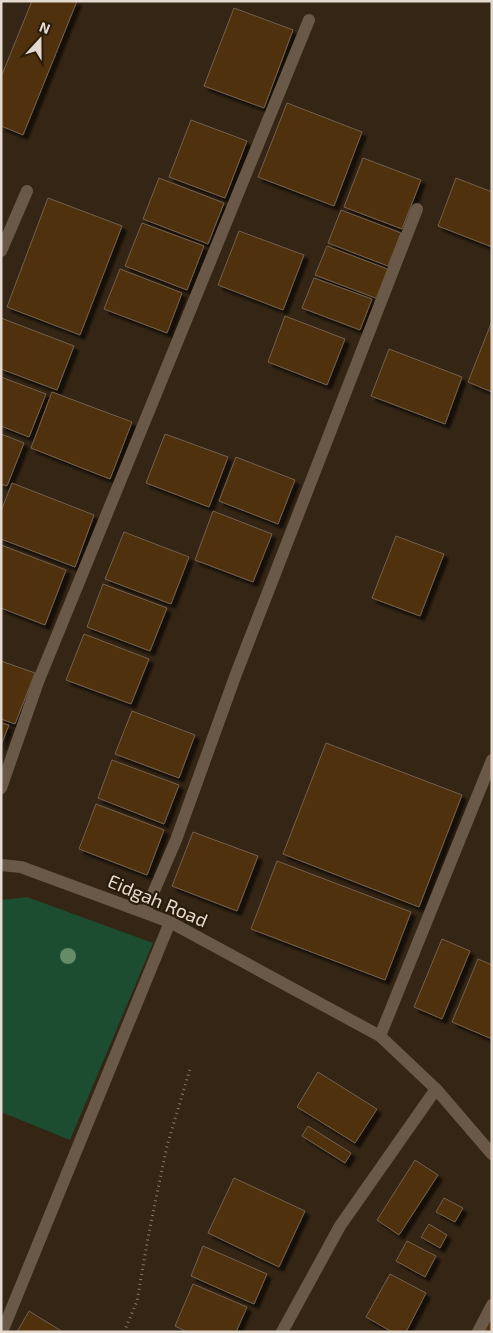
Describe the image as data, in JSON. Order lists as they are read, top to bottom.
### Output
{
  "streets": {
    "street": ["Eidgah Road"]
  },
  "north": "top"
}
